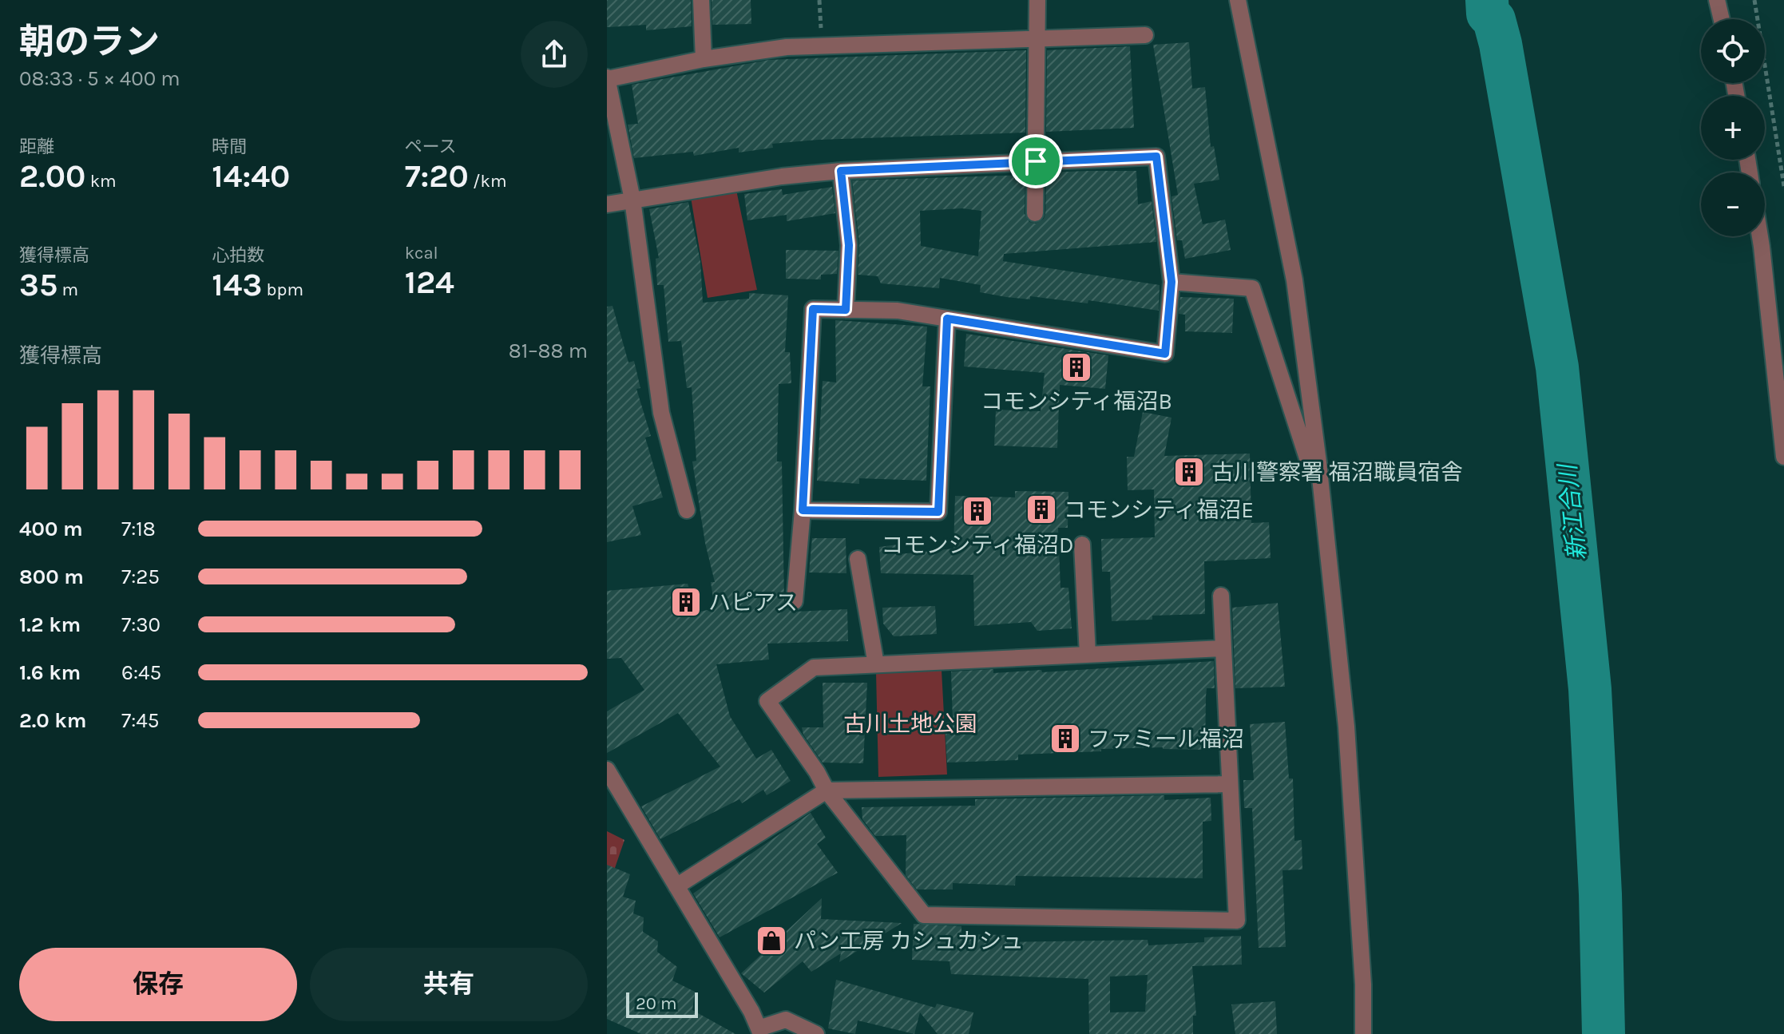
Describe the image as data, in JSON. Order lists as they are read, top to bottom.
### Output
{
  "water": ["新江合川"],
  "parks": ["古川土地公園"],
  "places": {
    "building": [
      "コモンシティ福沼B",
      "古川警察署 福沼職員宿舎",
      "コモンシティ福沼E",
      "コモンシティ福沼D",
      "ハピアス",
      "ファミール福沼"
    ],
    "shop": ["パン工房 カシュカシュ"]
  },
  "scale_bar": "20 m",
  "page": {
    "heading": ["朝のラン", "08:33 · 5 × 400 m"],
    "map_buttons": ["+", "−"],
    "stats": [
      ["距離", "2.00 km"],
      ["時間", "14:40"],
      ["ペース", "7:20 /km"],
      ["獲得標高", "35 m"],
      ["心拍数", "143 bpm"],
      ["kcal", "124"]
    ],
    "chart": ["獲得標高", "81–88 m"],
    "list": [
      {
        "name": "400 m",
        "note": "7:18"
      },
      {
        "name": "800 m",
        "note": "7:25"
      },
      {
        "name": "1.2 km",
        "note": "7:30"
      },
      {
        "name": "1.6 km",
        "note": "6:45"
      },
      {
        "name": "2.0 km",
        "note": "7:45"
      }
    ],
    "buttons": ["保存", "共有"],
    "scale": "20 m"
  }
}
